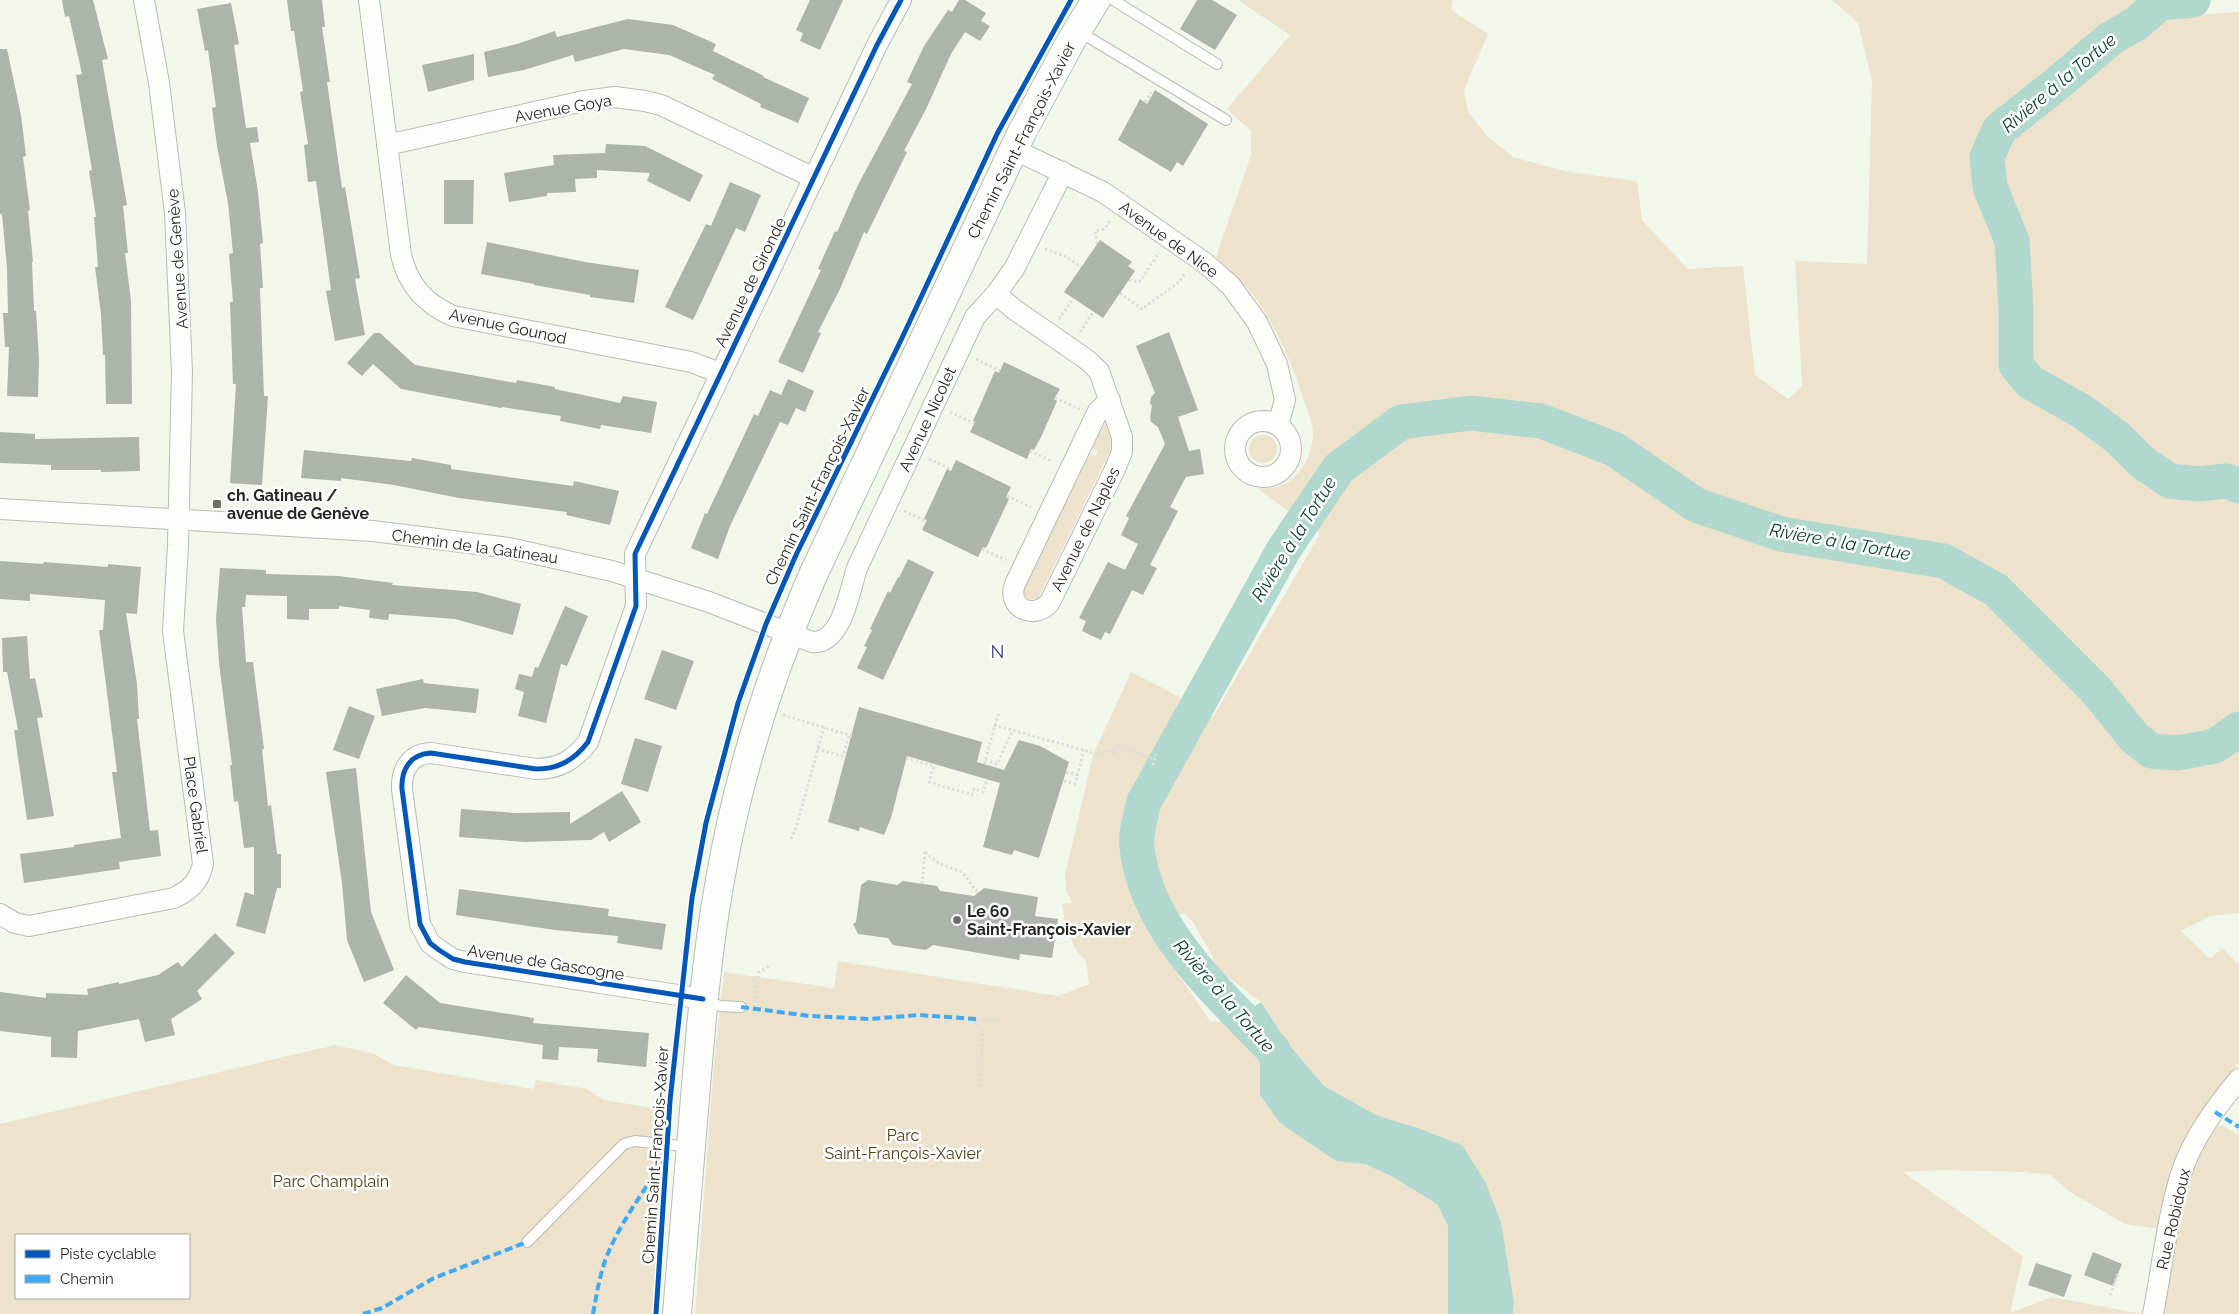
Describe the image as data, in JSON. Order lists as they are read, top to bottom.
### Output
{
  "streets": {
    "street": [
      "Avenue Goya",
      "Chemin Saint-François-Xavier",
      "Avenue de Nice",
      "Avenue de Genève",
      "Avenue de Gironde",
      "Avenue Gounod",
      "Avenue Nicolet",
      "Avenue de Naples",
      "Chemin de la Gatineau",
      "Place Gabriel",
      "Avenue de Gascogne",
      "Rue Robidoux"
    ]
  },
  "crossings": [
    ["Avenue Goya", "Avenue de Gironde"],
    ["Avenue Goya", "Avenue Gounod"],
    ["Chemin Saint-François-Xavier", "Avenue de Nice"],
    ["Chemin Saint-François-Xavier", "Avenue Nicolet"],
    ["Chemin Saint-François-Xavier", "Chemin de la Gatineau"],
    ["Chemin Saint-François-Xavier", "Avenue de Gascogne"],
    ["Avenue de Nice", "Avenue Nicolet"],
    ["Avenue de Genève", "Chemin de la Gatineau"],
    ["Avenue de Genève", "Place Gabriel"],
    ["Avenue de Gironde", "Avenue Gounod"],
    ["Avenue de Gironde", "Chemin de la Gatineau"],
    ["Avenue de Gironde", "Avenue de Gascogne"],
    ["Avenue Nicolet", "Avenue de Naples"],
    ["Avenue Nicolet", "Chemin de la Gatineau"],
    ["Chemin de la Gatineau", "Place Gabriel"],
    ["Chemin de la Gatineau", "Avenue de Gascogne"]
  ],
  "districts": ["N"],
  "water": ["Rivière à la Tortue"],
  "parks": ["Parc Saint-François-Xavier", "Parc Champlain"],
  "places": {
    "transit": ["ch. Gatineau / avenue de Genève"],
    "other": ["Le 60 Saint-François-Xavier"]
  },
  "legend": ["Piste cyclable", "Chemin"]
}
